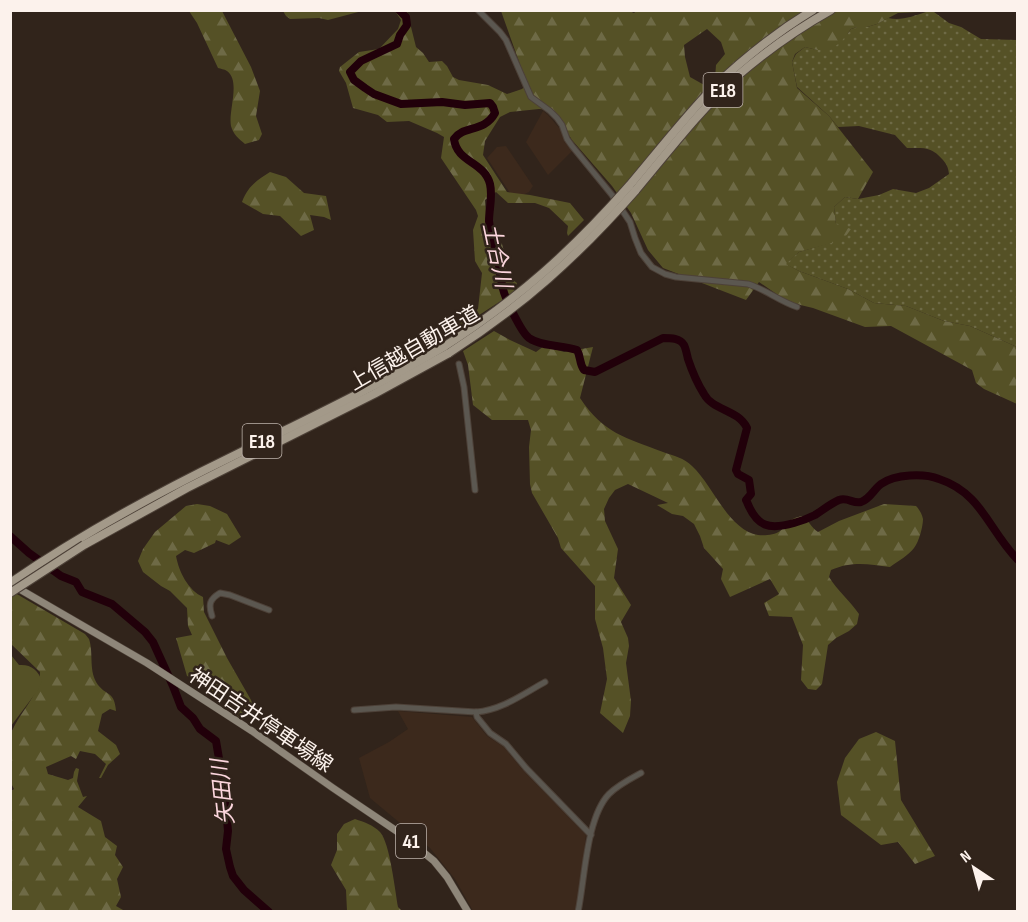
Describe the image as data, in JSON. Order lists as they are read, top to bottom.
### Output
{
  "streets": {
    "highway": ["E18", "上信越自動車道"],
    "main road": ["神田吉井停車場線", "41"]
  },
  "crossings": [
    ["上信越自動車道", "神田吉井停車場線"]
  ],
  "water": ["土合川", "矢田川"],
  "north": "top left"
}
